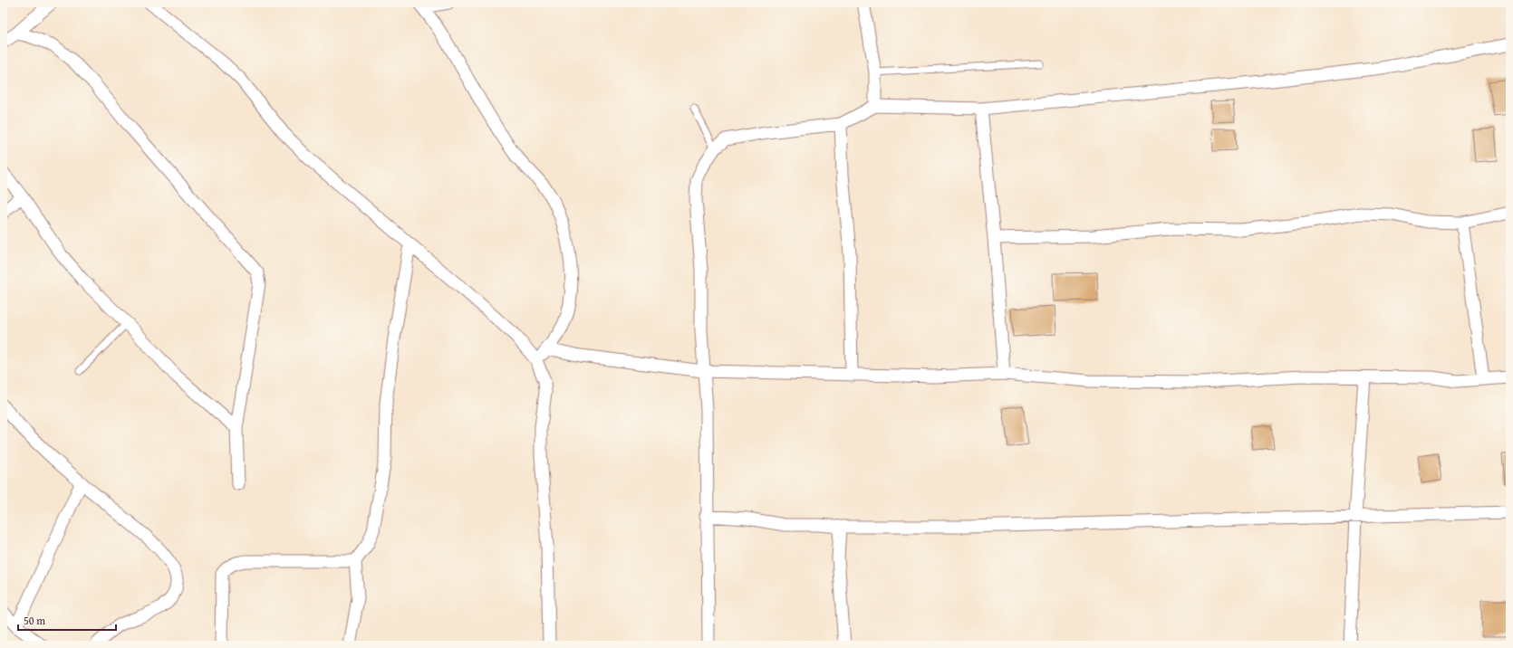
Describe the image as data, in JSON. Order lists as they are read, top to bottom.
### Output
{
  "scale_bar": "50 m"
}
